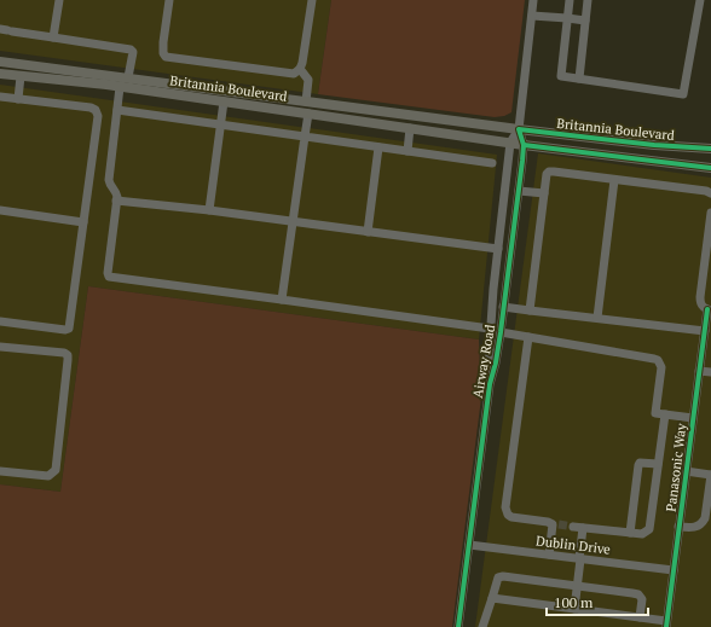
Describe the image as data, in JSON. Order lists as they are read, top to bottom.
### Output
{
  "streets": {
    "main road": ["Britannia Boulevard"],
    "street": ["Airway Road", "Panasonic Way", "Dublin Drive"]
  },
  "crossings": [
    ["Britannia Boulevard", "Airway Road"],
    ["Airway Road", "Dublin Drive"],
    ["Panasonic Way", "Dublin Drive"]
  ],
  "scale_bar": "100 m"
}
